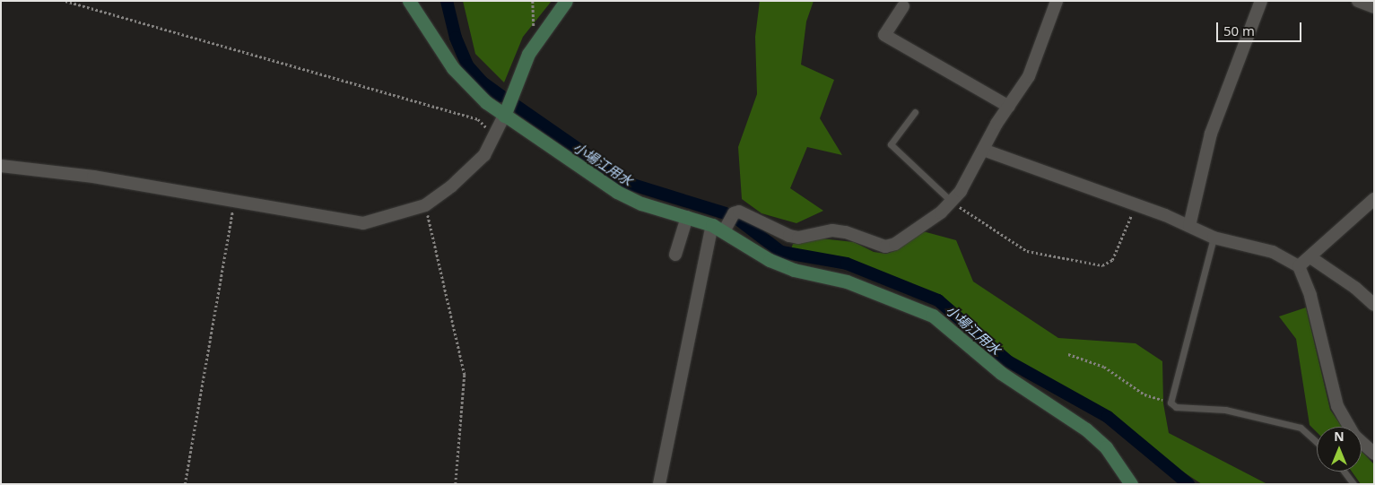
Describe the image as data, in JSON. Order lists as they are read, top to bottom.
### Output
{
  "water": ["小場江用水"],
  "scale_bar": "50 m",
  "north": "top"
}
